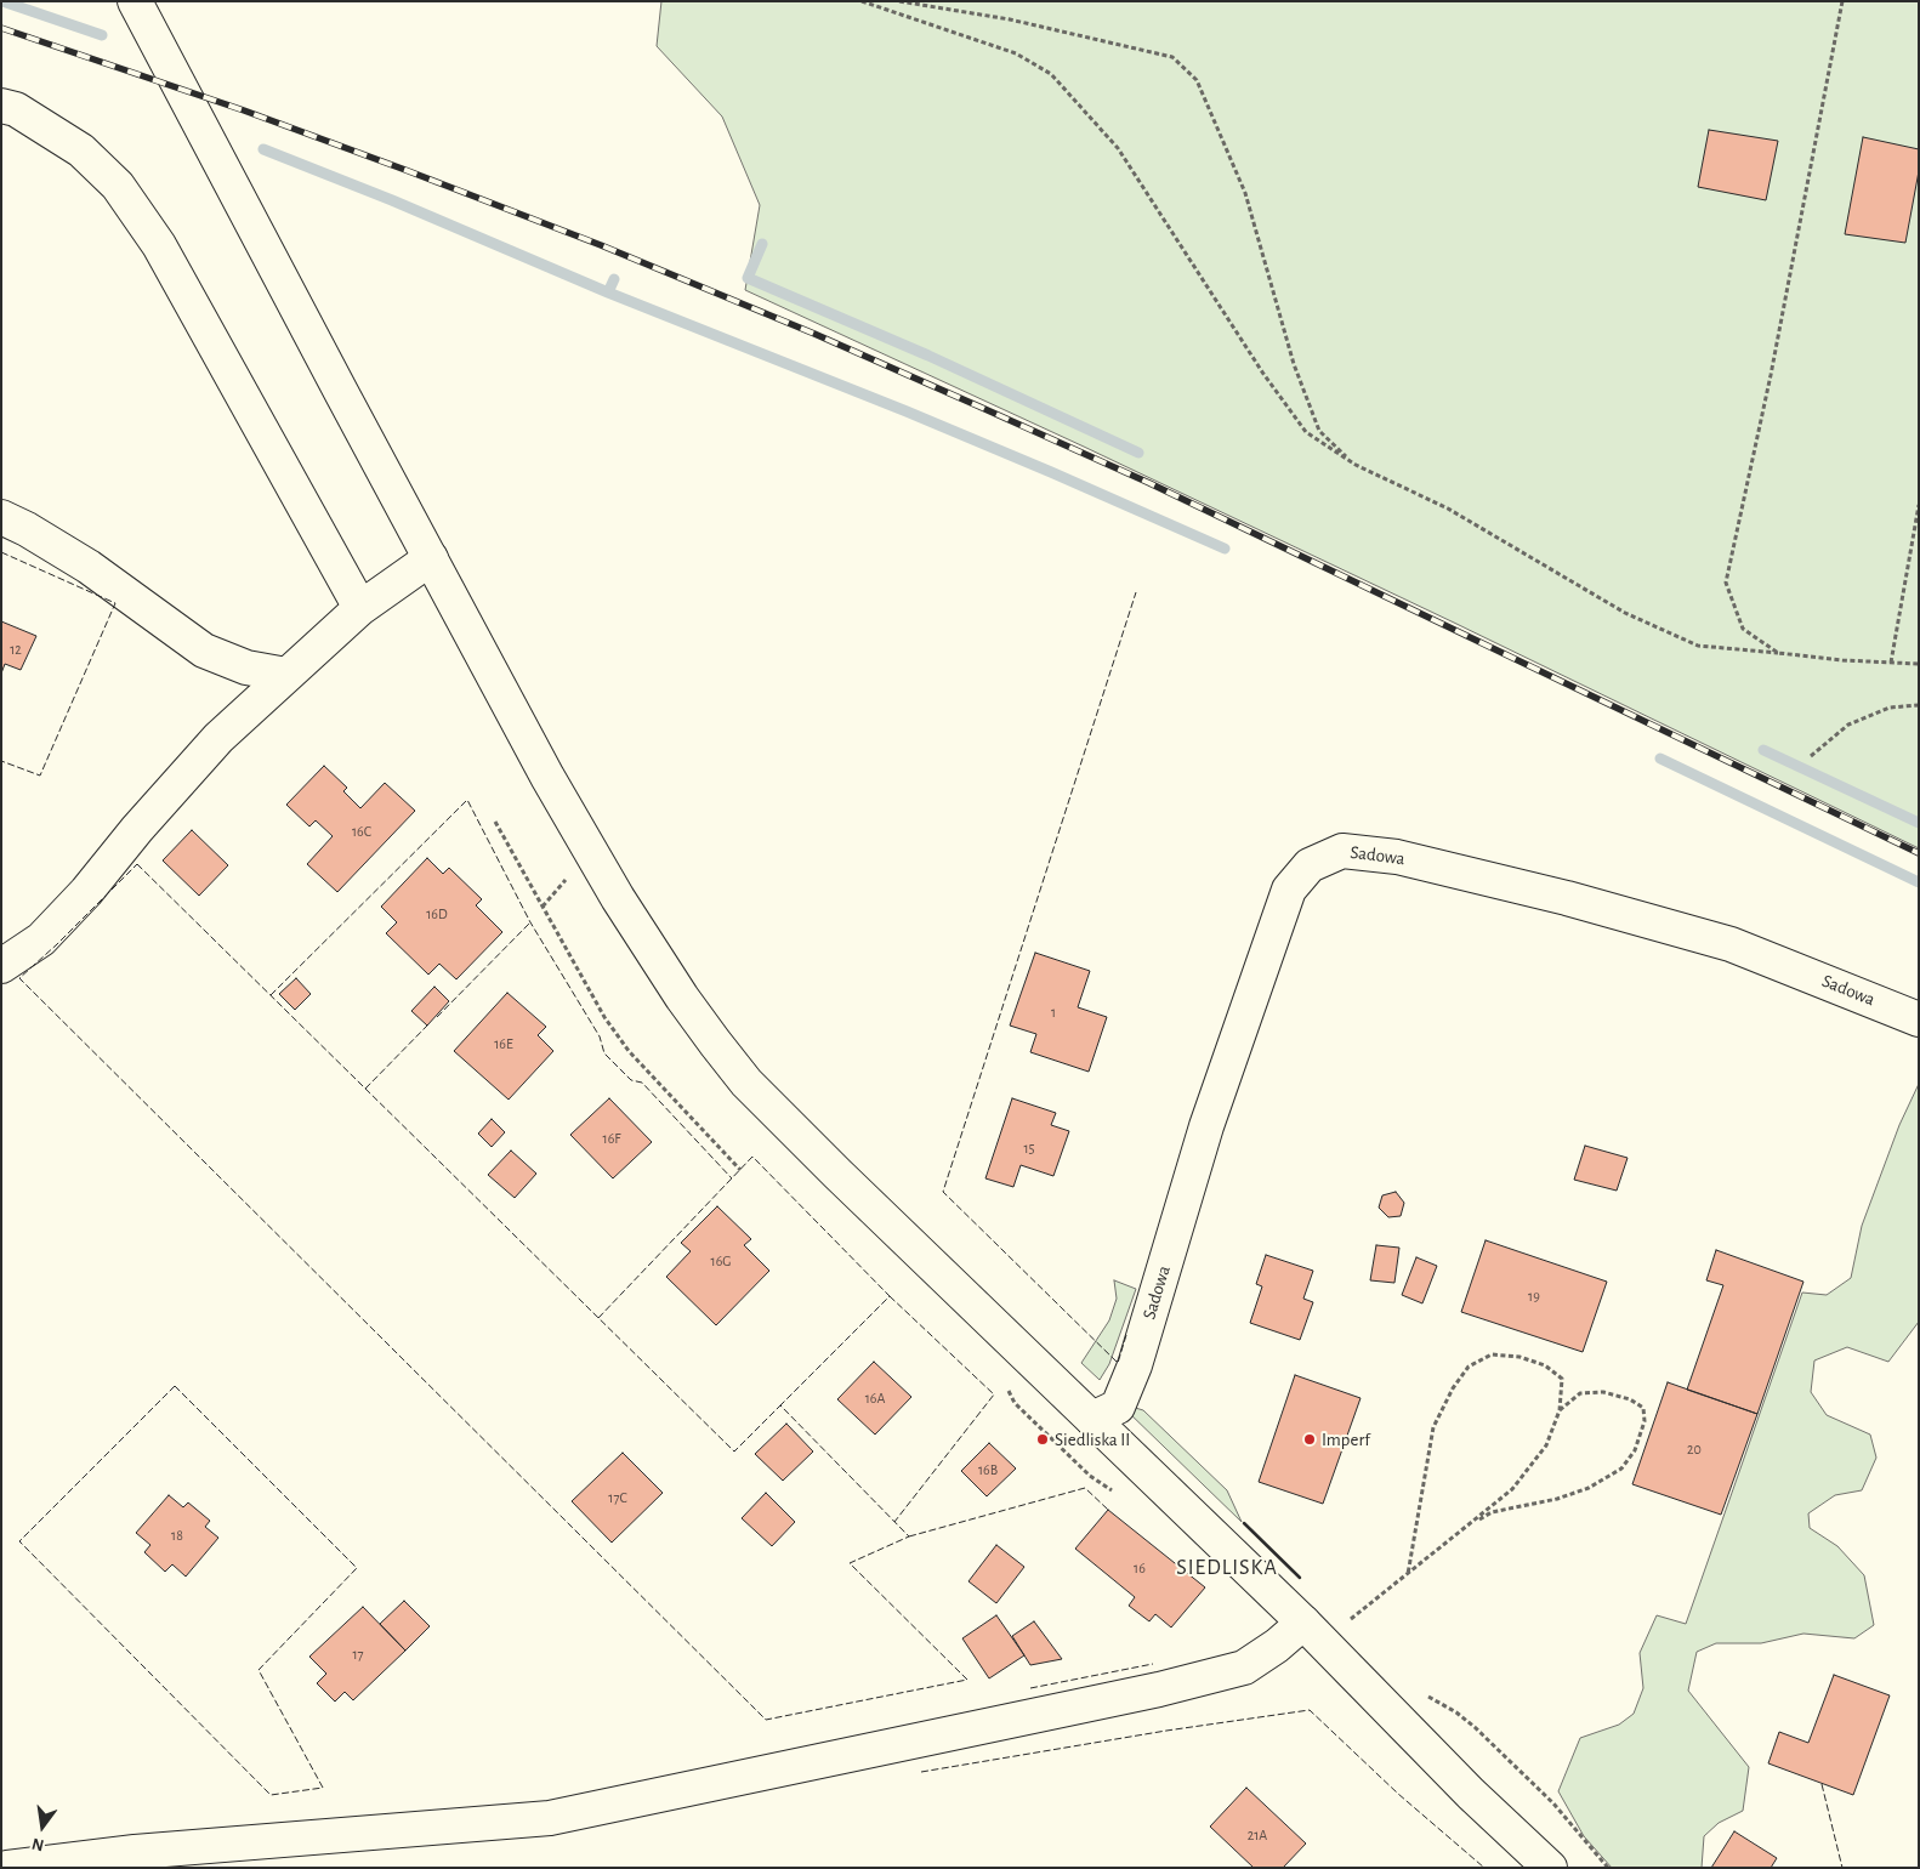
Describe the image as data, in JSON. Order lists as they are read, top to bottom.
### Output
{
  "streets": {
    "street": ["Sadowa"]
  },
  "districts": ["SIEDLISKA"],
  "places": ["Siedliska II", "Imperf"],
  "house_numbers": [
    "12",
    "16C",
    "16D",
    "1",
    "16E",
    "16F",
    "15",
    "16G",
    "19",
    "16A",
    "20",
    "16B",
    "17C",
    "18",
    "16",
    "17",
    "21A"
  ],
  "north": "bottom"
}
